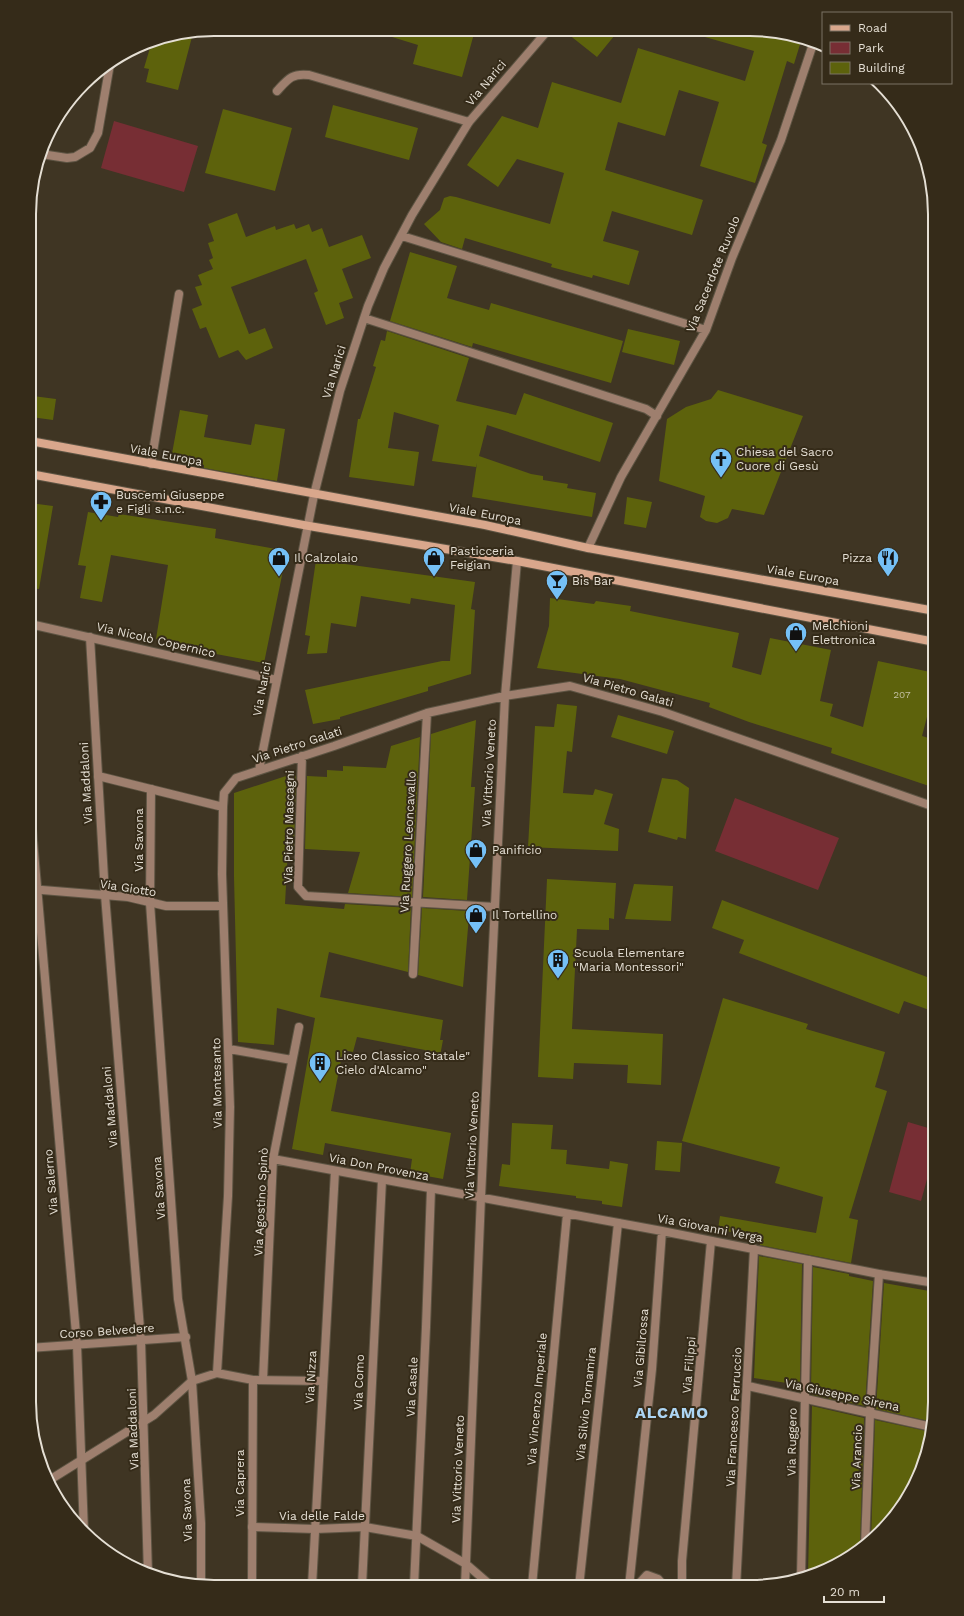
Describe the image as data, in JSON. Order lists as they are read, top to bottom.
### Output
{
  "streets": {
    "street": [
      "Via Narici",
      "Via Sacerdote Ruvolo",
      "Viale Europa",
      "Via Nicolò Copernico",
      "Via Pietro Galati",
      "Via Vittorio Veneto",
      "Via Maddaloni",
      "Via Pietro Mascagni",
      "Via Savona",
      "Via Ruggero Leoncavallo",
      "Via Giotto",
      "Via Montesanto",
      "Via Don Provenza",
      "Via Salerno",
      "Via Agostino Spinò",
      "Via Giovanni Verga",
      "Corso Belvedere",
      "Via Gibilrossa",
      "Via Filippi",
      "Via Nizza",
      "Via Como",
      "Via Casale",
      "Via Giuseppe Sirena",
      "Via Vincenzo Imperiale",
      "Via Silvio Tornamira",
      "Via Francesco Ferruccio",
      "Via Ruggero",
      "Via Arancio",
      "Via Caprera",
      "Via delle Falde"
    ]
  },
  "crossings": [
    ["Via Narici", "Viale Europa"],
    ["Via Narici", "Via Nicolò Copernico"],
    ["Via Narici", "Via Pietro Galati"],
    ["Via Sacerdote Ruvolo", "Viale Europa"],
    ["Via Nicolò Copernico", "Via Maddaloni"],
    ["Via Pietro Galati", "Via Vittorio Veneto"],
    ["Via Pietro Galati", "Via Pietro Mascagni"],
    ["Via Pietro Galati", "Via Ruggero Leoncavallo"],
    ["Via Pietro Galati", "Via Montesanto"],
    ["Via Vittorio Veneto", "Via Don Provenza"],
    ["Via Vittorio Veneto", "Via Giovanni Verga"],
    ["Via Vittorio Veneto", "Via delle Falde"],
    ["Via Maddaloni", "Via Giotto"],
    ["Via Maddaloni", "Corso Belvedere"],
    ["Via Pietro Mascagni", "Via Ruggero Leoncavallo"],
    ["Via Savona", "Via Giotto"],
    ["Via Savona", "Corso Belvedere"],
    ["Via Giotto", "Via Montesanto"],
    ["Via Don Provenza", "Via Agostino Spinò"],
    ["Via Don Provenza", "Via Giovanni Verga"],
    ["Via Don Provenza", "Via Nizza"],
    ["Via Don Provenza", "Via Como"],
    ["Via Don Provenza", "Via Casale"],
    ["Via Salerno", "Corso Belvedere"],
    ["Via Giovanni Verga", "Via Gibilrossa"],
    ["Via Giovanni Verga", "Via Filippi"],
    ["Via Giovanni Verga", "Via Vincenzo Imperiale"],
    ["Via Giovanni Verga", "Via Silvio Tornamira"],
    ["Via Giovanni Verga", "Via Francesco Ferruccio"],
    ["Via Giovanni Verga", "Via Ruggero"],
    ["Via Giovanni Verga", "Via Arancio"],
    ["Via Nizza", "Via delle Falde"],
    ["Via Como", "Via delle Falde"],
    ["Via Casale", "Via delle Falde"],
    ["Via Giuseppe Sirena", "Via Francesco Ferruccio"],
    ["Via Giuseppe Sirena", "Via Ruggero"],
    ["Via Giuseppe Sirena", "Via Arancio"],
    ["Via Caprera", "Via delle Falde"]
  ],
  "districts": ["ALCAMO"],
  "places": {
    "church": ["Chiesa del Sacro Cuore di Gesù"],
    "pharmacy": ["Buscemi Giuseppe e Figli s.n.c."],
    "shop": [
      "Il Calzolaio",
      "Pasticceria Feigian",
      "Melchioni Elettronica",
      "Panificio",
      "Il Tortellino"
    ],
    "restaurant": ["Pizza"],
    "bar": ["Bis Bar"],
    "building": ["Scuola Elementare \"Maria Montessori\"", "Liceo Classico Statale\" Cielo d'Alcamo\""]
  },
  "house_numbers": ["207"],
  "legend": ["Road", "Park", "Building"],
  "scale_bar": "20 m"
}
